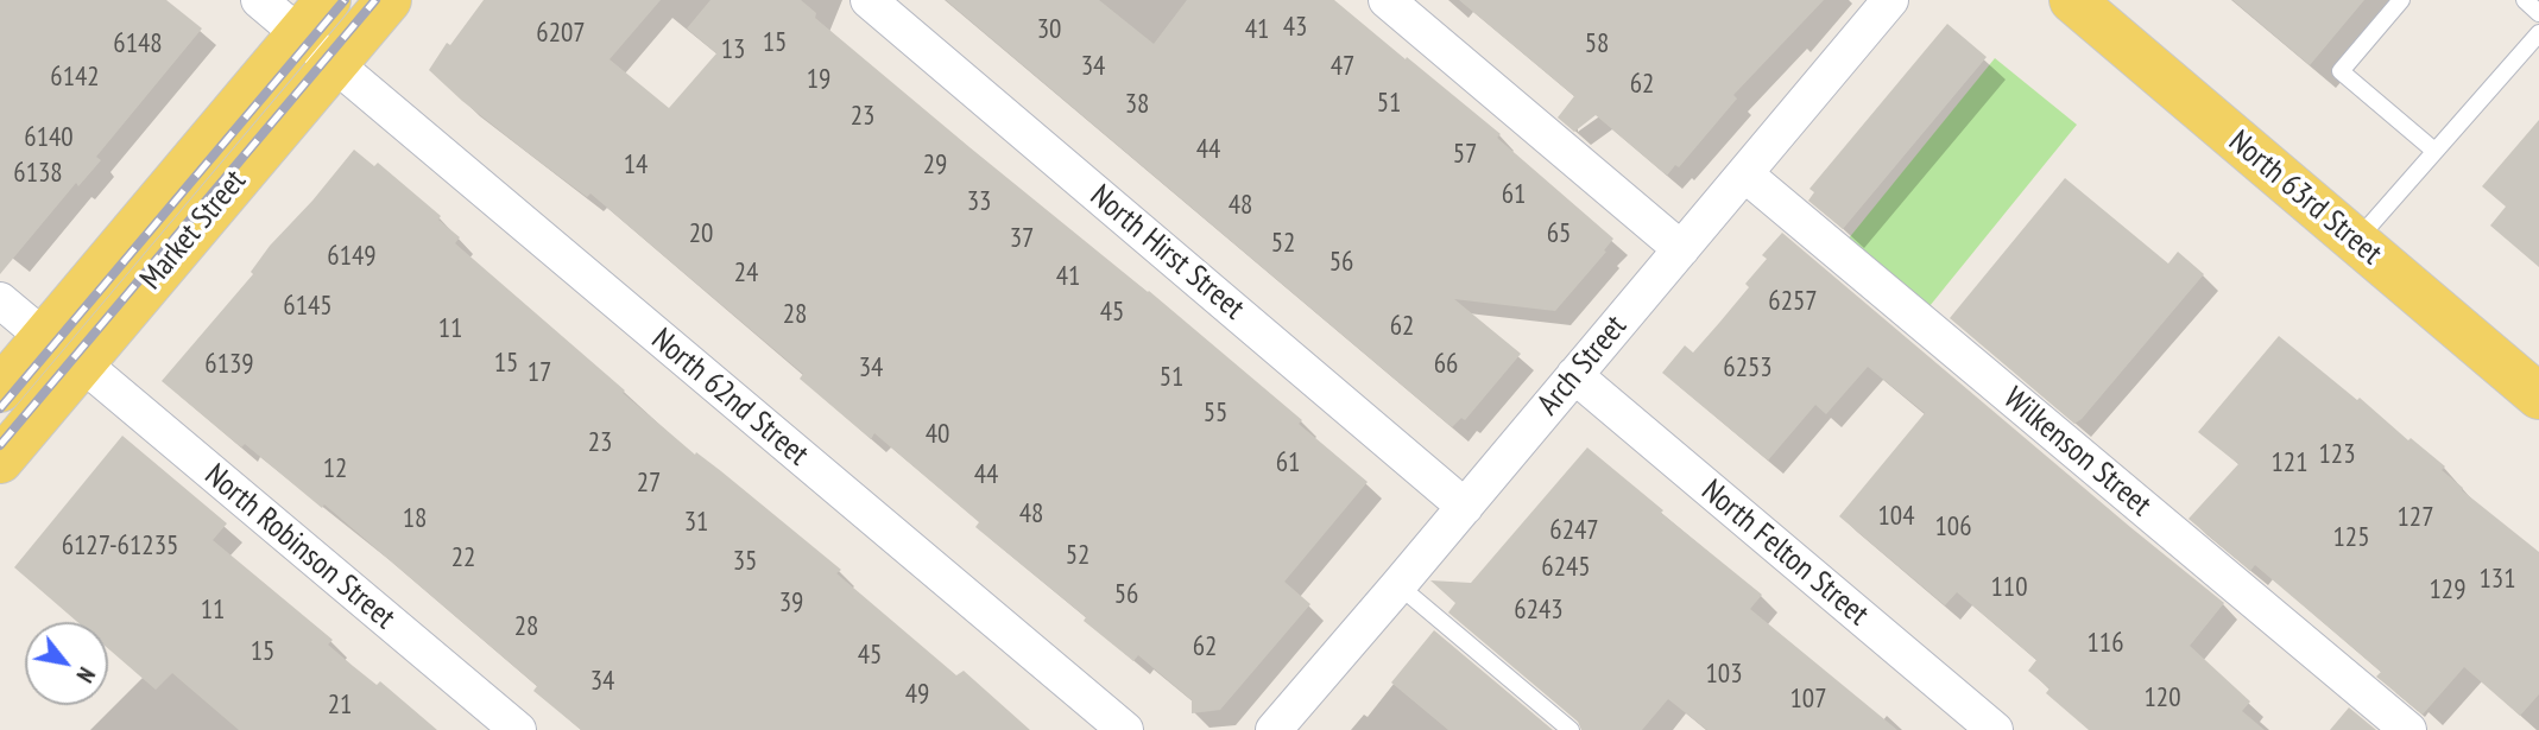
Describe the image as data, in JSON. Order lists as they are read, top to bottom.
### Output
{
  "streets": {
    "main road": ["North 63rd Street", "Market Street"],
    "street": [
      "North Hirst Street",
      "Arch Street",
      "North 62nd Street",
      "Wilkenson Street",
      "North Robinson Street",
      "North Felton Street"
    ]
  },
  "crossings": [
    ["Market Street", "North 62nd Street"],
    ["Market Street", "North Robinson Street"],
    ["North Hirst Street", "Arch Street"],
    ["Arch Street", "Wilkenson Street"],
    ["Arch Street", "North Felton Street"]
  ],
  "house_numbers": [
    "43",
    "30",
    "41",
    "6207",
    "15",
    "6148",
    "58",
    "13",
    "34",
    "47",
    "6142",
    "19",
    "62",
    "51",
    "38",
    "23",
    "6140",
    "44",
    "57",
    "14",
    "29",
    "6138",
    "61",
    "33",
    "48",
    "20",
    "65",
    "37",
    "52",
    "6149",
    "56",
    "24",
    "41",
    "6257",
    "6145",
    "45",
    "28",
    "62",
    "11",
    "15",
    "6139",
    "66",
    "34",
    "6253",
    "17",
    "51",
    "55",
    "40",
    "23",
    "123",
    "61",
    "121",
    "12",
    "44",
    "27",
    "48",
    "104",
    "127",
    "18",
    "31",
    "106",
    "6247",
    "125",
    "6127-61235",
    "52",
    "22",
    "35",
    "6245",
    "131",
    "110",
    "129",
    "56",
    "39",
    "11",
    "6243",
    "28",
    "116",
    "62",
    "15",
    "45",
    "103",
    "34",
    "49",
    "120",
    "107",
    "21"
  ],
  "north": "bottom right"
}
